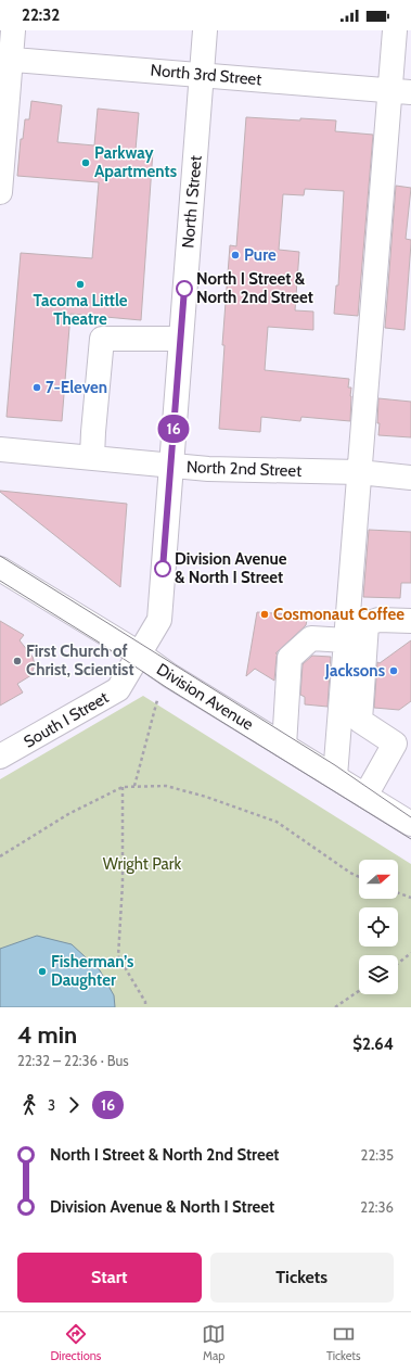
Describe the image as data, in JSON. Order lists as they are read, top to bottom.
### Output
{
  "streets": {
    "main road": [
      "North 3rd Street",
      "North I Street",
      "North 2nd Street",
      "Division Avenue",
      "South I Street"
    ]
  },
  "crossings": [
    ["North 3rd Street", "North I Street"],
    ["North I Street", "North 2nd Street"],
    ["North I Street", "Division Avenue"],
    ["North I Street", "South I Street"],
    ["Division Avenue", "South I Street"]
  ],
  "parks": ["Wright Park"],
  "places": [
    "Parkway Apartments",
    "Pure",
    "Tacoma Little Theatre",
    "North I Street & North 2nd Street",
    "7-Eleven",
    "Division Avenue & North I Street",
    "Cosmonaut Coffee",
    "First Church of Christ, Scientist",
    "Jacksons",
    "Fisherman’s Daughter"
  ],
  "lines": ["bus line 16"],
  "north": "right",
  "page": {
    "status": "22:32",
    "on_map": "16",
    "heading": ["4 min", "22:32 – 22:36 · Bus", "$2.64"],
    "legs": ["3", "16"],
    "list": [
      {
        "name": "North I Street & North 2nd Street",
        "value": "22:35"
      },
      {
        "name": "Division Avenue & North I Street",
        "value": "22:36"
      }
    ],
    "buttons": ["Start", "Tickets"],
    "tabs": ["Directions", "Map", "Tickets"]
  }
}
